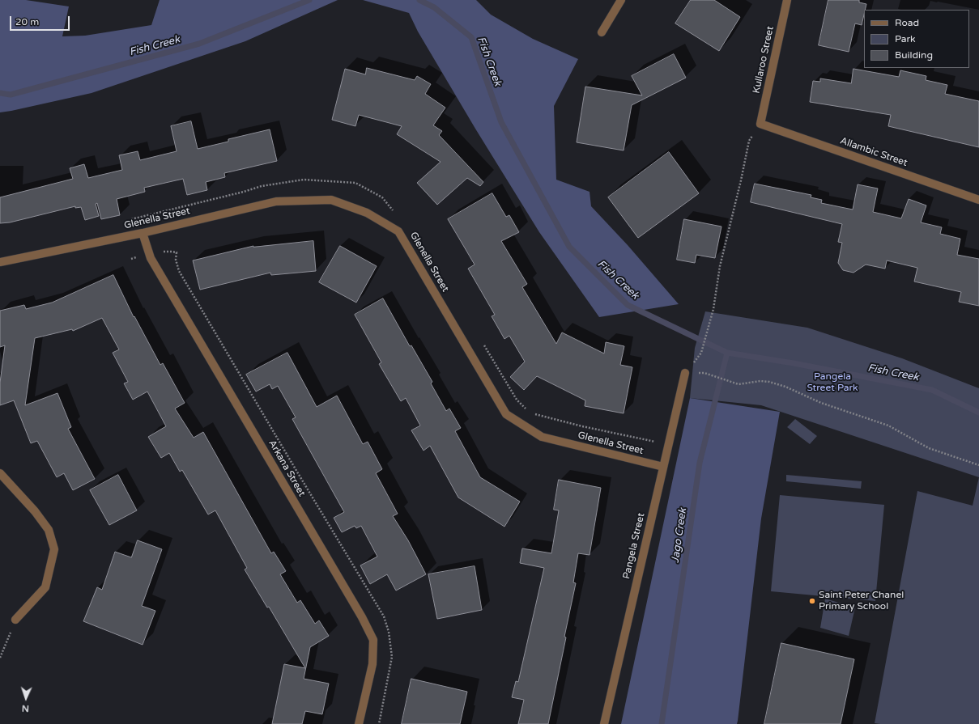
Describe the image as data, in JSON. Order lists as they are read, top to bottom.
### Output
{
  "streets": {
    "street": [
      "Kullaroo Street",
      "Allambic Street",
      "Glenella Street",
      "Arkana Street",
      "Pangela Street"
    ]
  },
  "crossings": [
    ["Kullaroo Street", "Allambic Street"],
    ["Glenella Street", "Arkana Street"],
    ["Glenella Street", "Pangela Street"]
  ],
  "water": ["Fish Creek", "Jago Creek"],
  "parks": ["Pangela Street Park"],
  "places": ["Saint Peter Chanel Primary School"],
  "legend": ["Road", "Park", "Building"],
  "scale_bar": "20 m",
  "north": "bottom"
}
